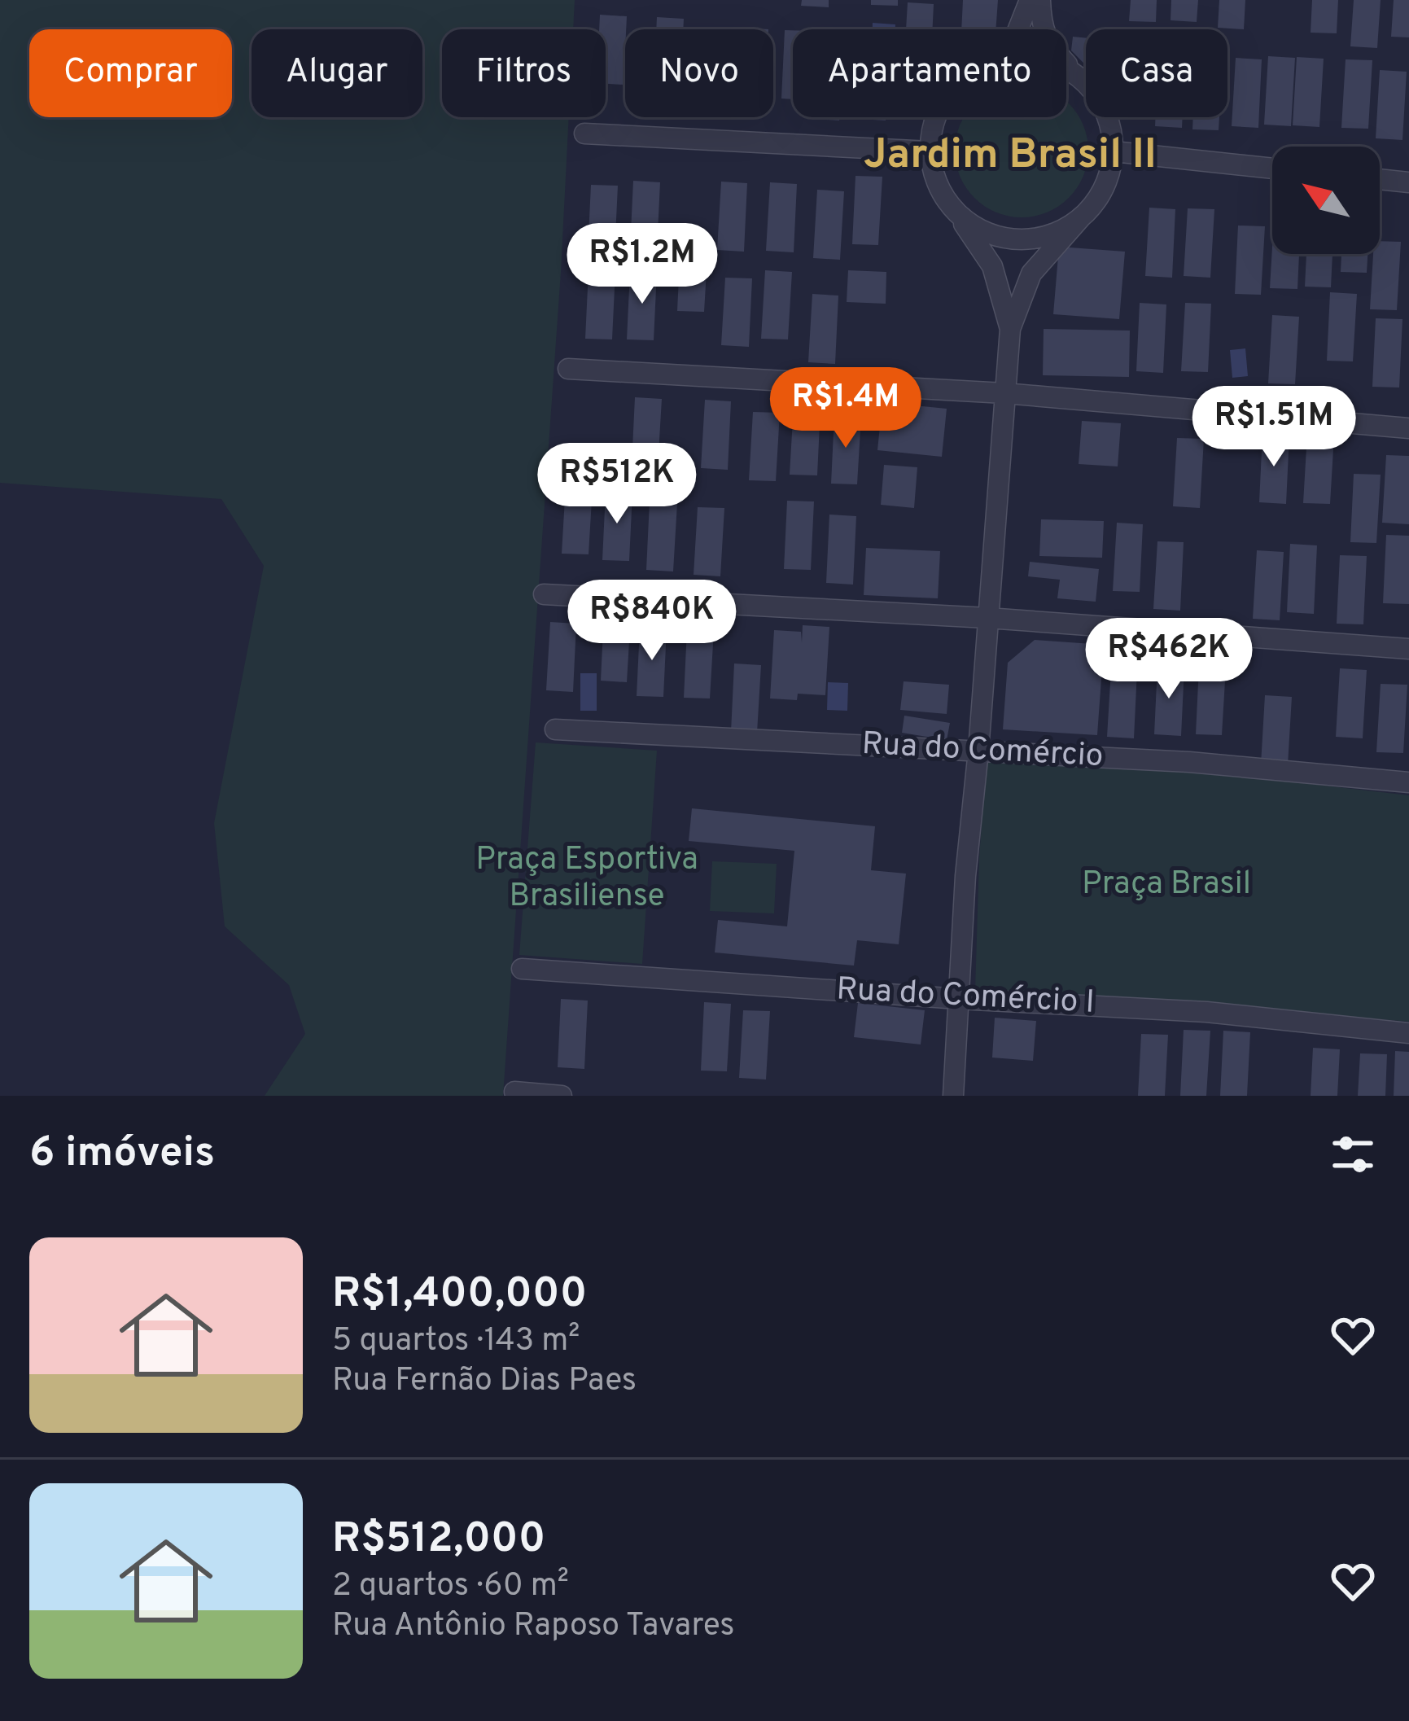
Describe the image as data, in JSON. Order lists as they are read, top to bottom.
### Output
{
  "streets": {
    "street": ["Rua do Comércio", "Rua do Comércio I"]
  },
  "districts": ["Jardim Brasil II"],
  "parks": ["Praça Esportiva Brasiliense", "Praça Brasil"],
  "north": "top left",
  "page": {
    "chip": [
      "Comprar",
      "Alugar",
      "Filtros",
      "Novo",
      "Apartamento",
      "Casa"
    ],
    "price": [
      "R$1.2M",
      "R$1.4M",
      "R$1.51M",
      "R$512K",
      "R$840K",
      "R$462K"
    ],
    "heading": "6 imóveis",
    "list": [
      {
        "name": "R$1,400,000",
        "note": "5 quartos · 143 m² · Rua Fernão Dias Paes"
      },
      {
        "name": "R$512,000",
        "note": "2 quartos · 60 m² · Rua Antônio Raposo Tavares"
      }
    ]
  }
}
